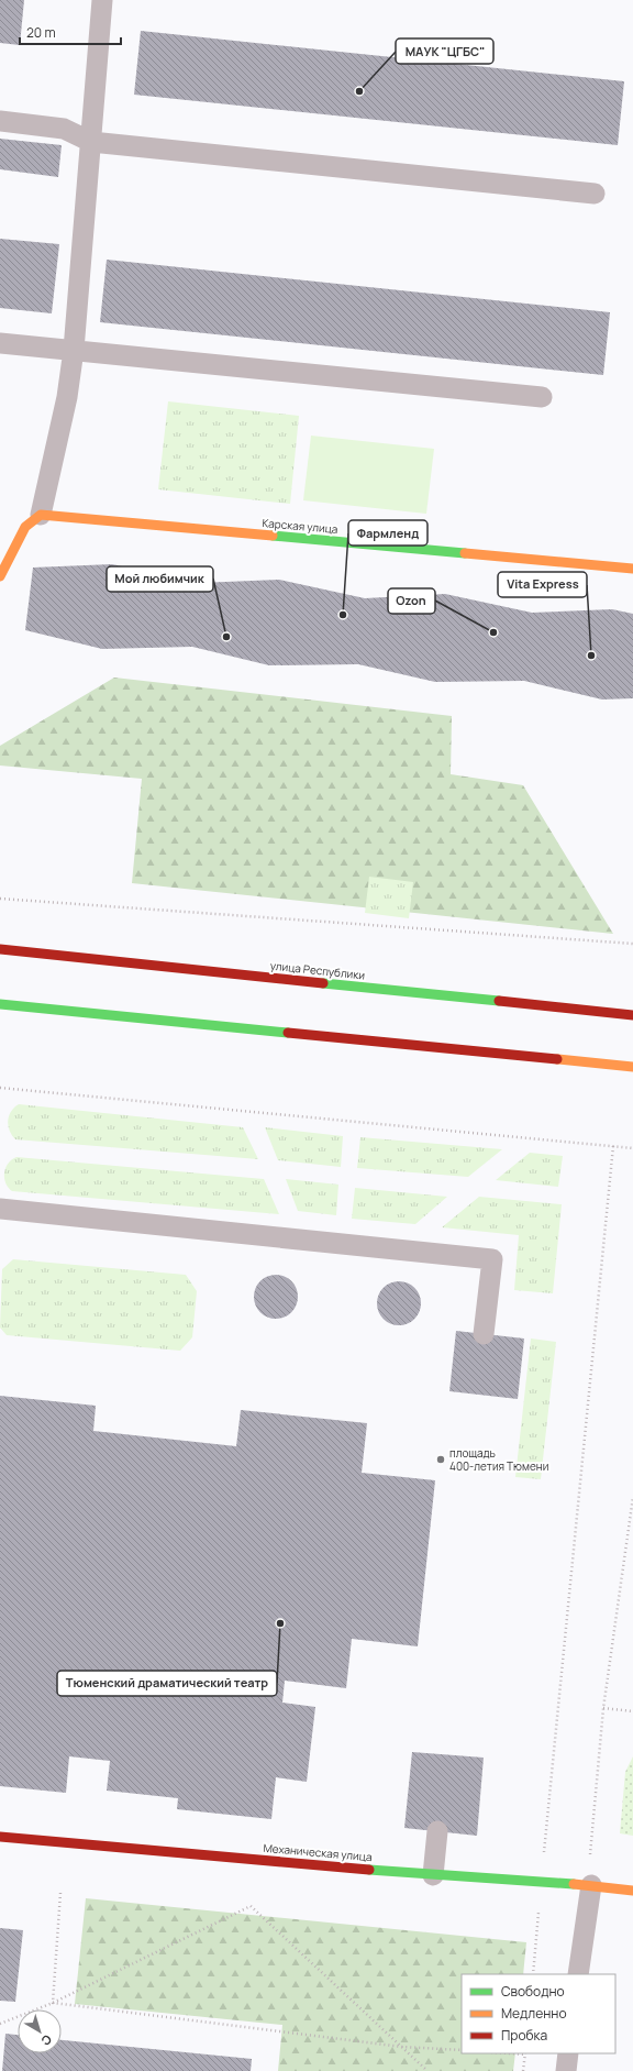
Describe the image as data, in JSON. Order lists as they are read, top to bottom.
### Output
{
  "streets": {
    "street": ["Карская улица", "улица Республики", "Механическая улица"]
  },
  "places": [
    "МАУК \"ЦГБС\"",
    "Фармленд",
    "Ozon",
    "Мой любимчик",
    "Vita Express",
    "площадь 400-летия Тюмени",
    "Тюменский драматический театр"
  ],
  "legend": ["Свободно", "Медленно", "Пробка"],
  "scale_bar": "20 m",
  "north": "bottom right"
}
